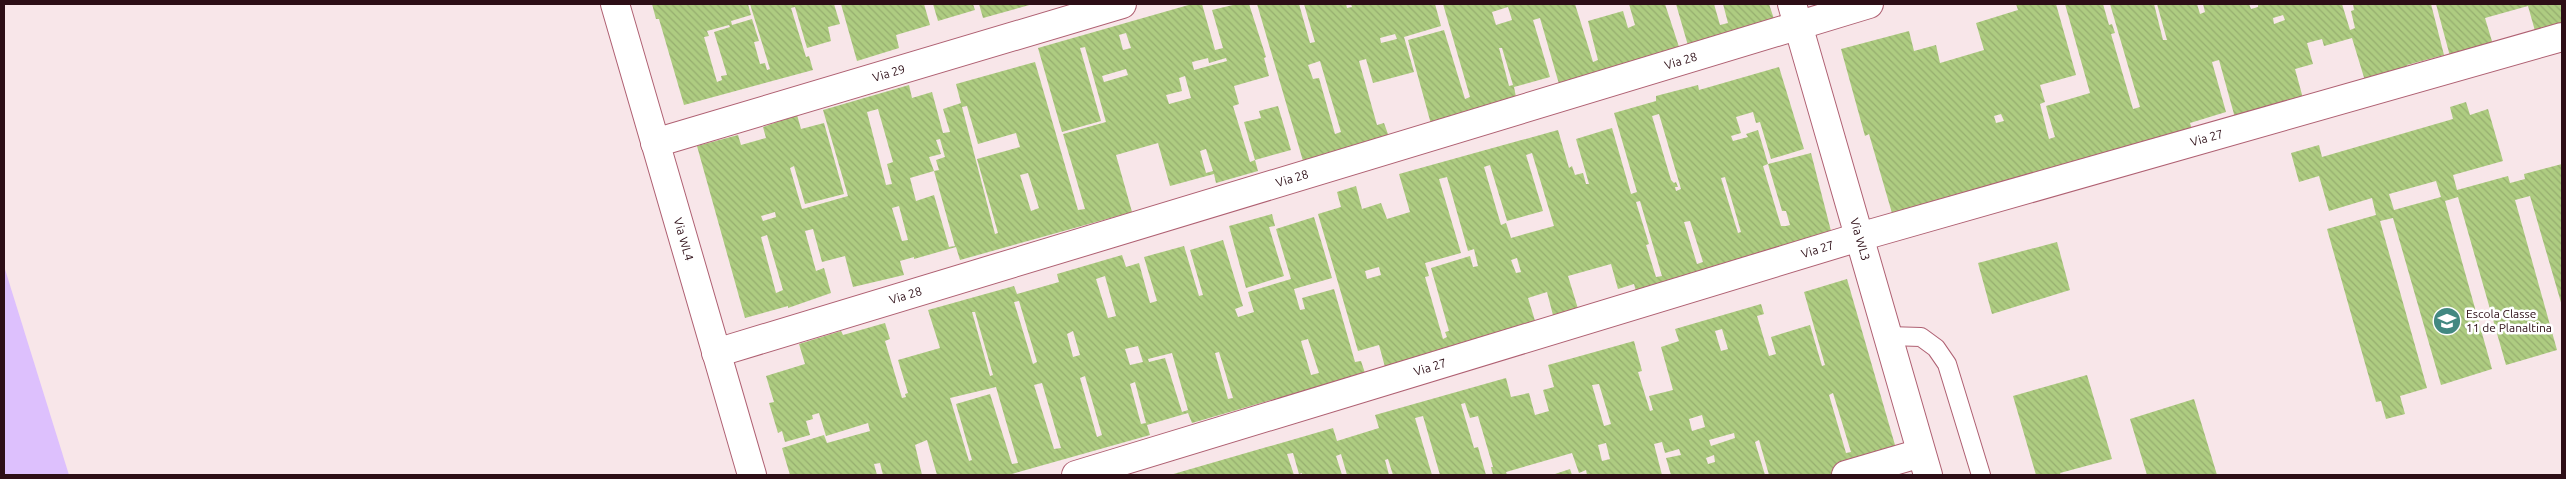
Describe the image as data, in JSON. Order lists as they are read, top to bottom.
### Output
{
  "streets": {
    "street": [
      "Via 28",
      "Via 29",
      "Via 27",
      "Via WL4",
      "Via WL3"
    ]
  },
  "crossings": [
    ["Via 28", "Via WL4"],
    ["Via 28", "Via WL3"],
    ["Via 29", "Via WL4"],
    ["Via 27", "Via WL3"]
  ],
  "places": {
    "school or university": ["Escola Classe 11 de Planaltina"]
  }
}
